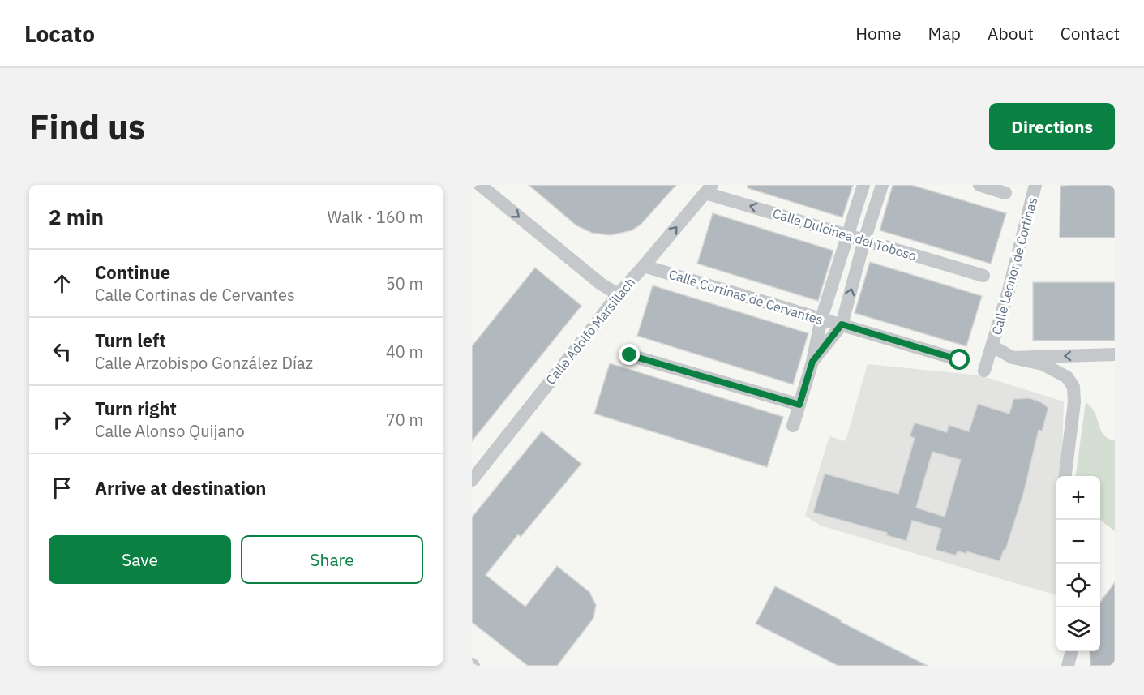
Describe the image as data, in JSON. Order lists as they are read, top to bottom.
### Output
{
  "streets": {
    "street": [
      "Calle Dulcinea del Toboso",
      "Calle Leonor de Cortinas",
      "Calle Cortinas de Cervantes",
      "Calle Adolfo Marsillach"
    ]
  },
  "crossings": [
    ["Calle Dulcinea del Toboso", "Calle Adolfo Marsillach"],
    ["Calle Cortinas de Cervantes", "Calle Adolfo Marsillach"]
  ],
  "one_way": ["Calle Dulcinea del Toboso"],
  "page": {
    "header": "Locato",
    "nav": [
      "Home",
      "Map",
      "About",
      "Contact"
    ],
    "buttons": [
      "Directions",
      ["Save", "Share"]
    ],
    "title": "Find us",
    "heading": ["2 min", "Walk · 160 m"],
    "list": [
      ["Continue", "Calle Cortinas de Cervantes", "50 m"],
      ["Turn left", "Calle Arzobispo González Díaz", "40 m"],
      ["Turn right", "Calle Alonso Quijano", "70 m"],
      "Arrive at destination"
    ],
    "map_buttons": ["+", "−"]
  }
}
